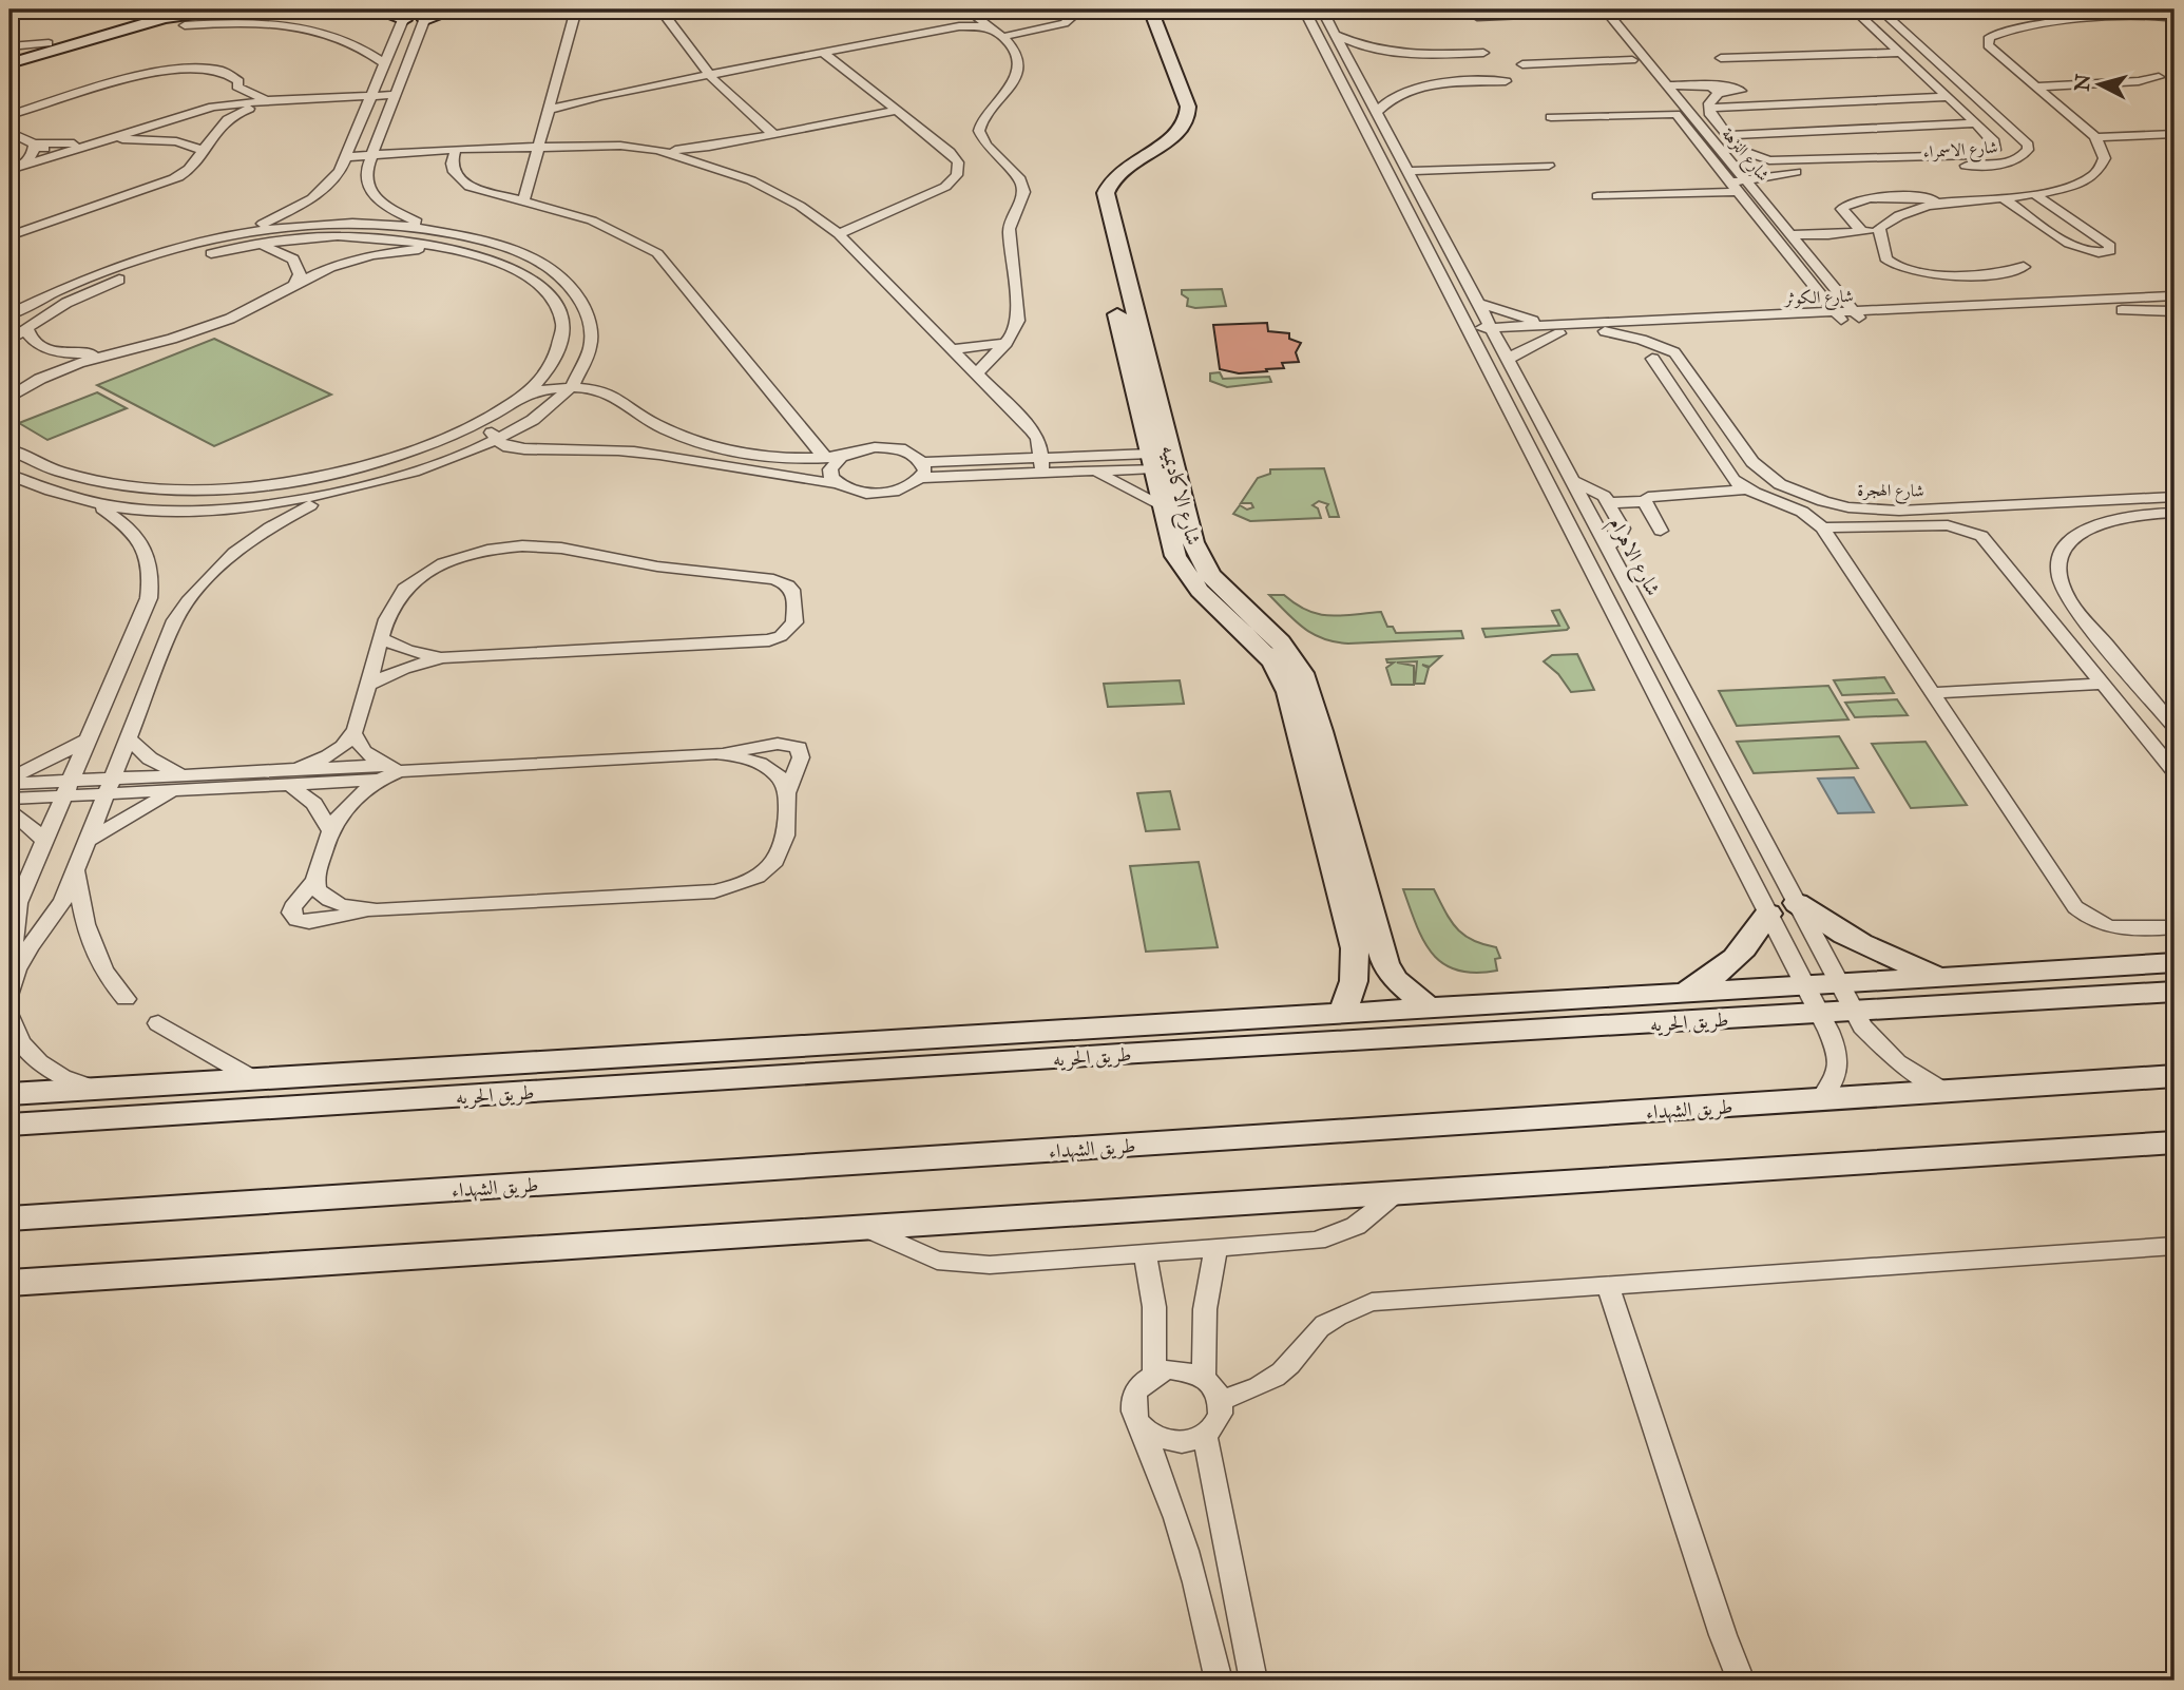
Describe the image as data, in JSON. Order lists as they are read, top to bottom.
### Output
{
  "streets": {
    "street": [
      "شارع الاسمراء",
      "شارع النزهة",
      "شارع الكوثر",
      "شارع الهجرة",
      "شارع الاكاديميه",
      "شارع الاهرام",
      "طريق الحريه",
      "طريق الشهداء"
    ]
  },
  "crossings": [
    ["شارع الاسمراء", "شارع النزهة"],
    ["شارع النزهة", "شارع الكوثر"],
    ["شارع الكوثر", "شارع الهجرة"],
    ["شارع الكوثر", "شارع الاهرام"],
    ["شارع الاكاديميه", "طريق الحريه"],
    ["شارع الاهرام", "طريق الحريه"],
    ["شارع الاهرام", "طريق الشهداء"]
  ],
  "north": "left"
}
